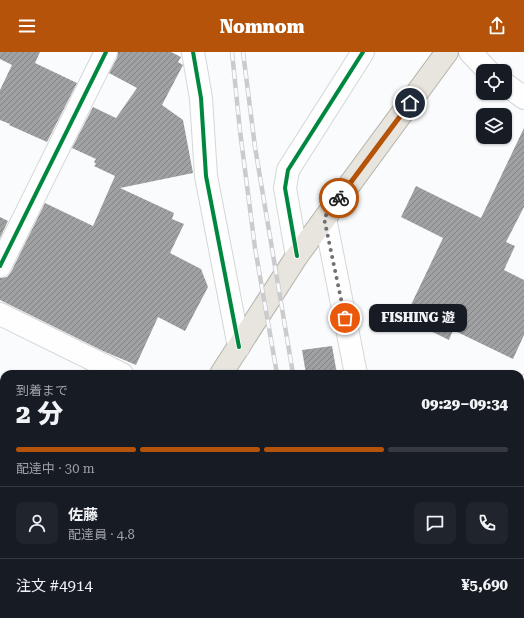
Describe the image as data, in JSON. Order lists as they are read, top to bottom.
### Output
{
  "places": ["FISHING 遊"],
  "page": {
    "header": "Nomnom",
    "bubble": "FISHING 遊",
    "heading": ["2 分", "到着まで", "09:29–09:34"],
    "panel": [
      "佐藤",
      "配達員 · 4.8",
      "注文 #4914",
      "¥5,690"
    ],
    "bar": "配達中 · 30 m"
  }
}
